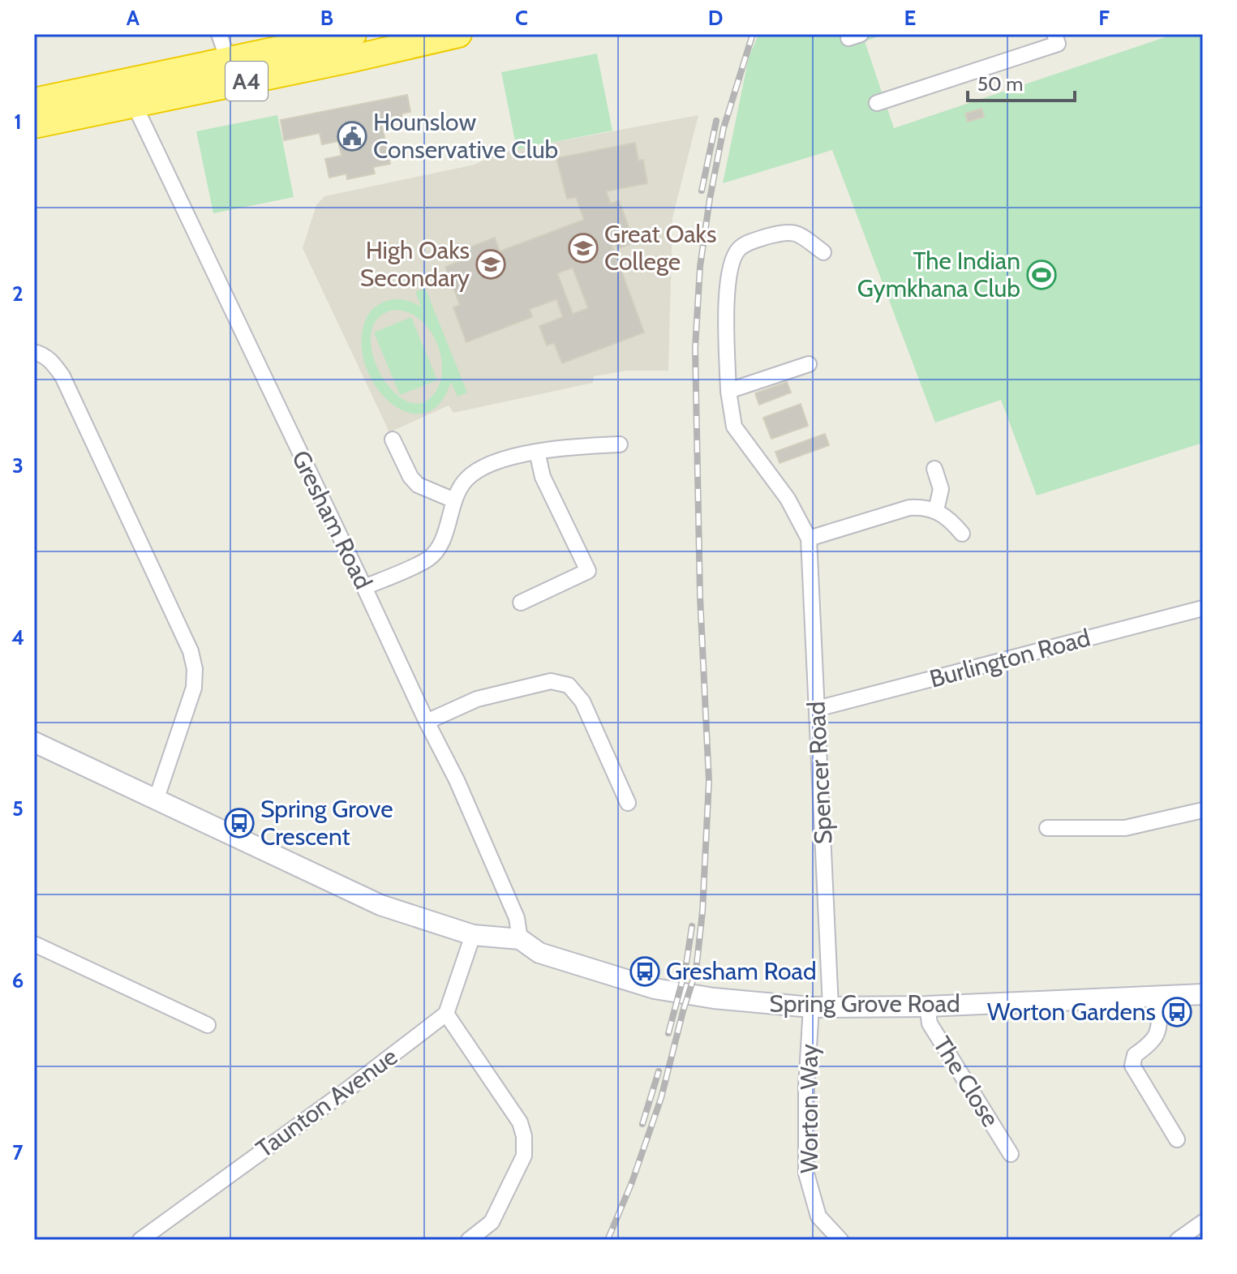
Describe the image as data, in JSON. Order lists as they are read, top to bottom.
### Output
{
  "streets": {
    "highway": ["A4"],
    "main road": ["Spring Grove Road"],
    "street": [
      "Gresham Road",
      "Burlington Road",
      "Spencer Road",
      "The Close",
      "Taunton Avenue",
      "Worton Way"
    ]
  },
  "crossings": [
    ["A4", "Gresham Road"],
    ["Gresham Road", "Spring Grove Road"],
    ["Burlington Road", "Spencer Road"],
    ["Spencer Road", "Spring Grove Road"],
    ["Spencer Road", "Worton Way"],
    ["Spring Grove Road", "The Close"],
    ["Spring Grove Road", "Worton Way"]
  ],
  "places": {
    "public building": ["Hounslow Conservative Club"],
    "school or university": ["Great Oaks College", "High Oaks Secondary"],
    "sports": ["The Indian Gymkhana Club"],
    "bus stop": ["Spring Grove Crescent", "Gresham Road", "Worton Gardens"]
  },
  "scale_bar": "50 m",
  "grid": {
    "columns": [
      "A",
      "B",
      "C",
      "D",
      "E",
      "F"
    ],
    "rows": [
      "1",
      "2",
      "3",
      "4",
      "5",
      "6",
      "7"
    ]
  }
}
